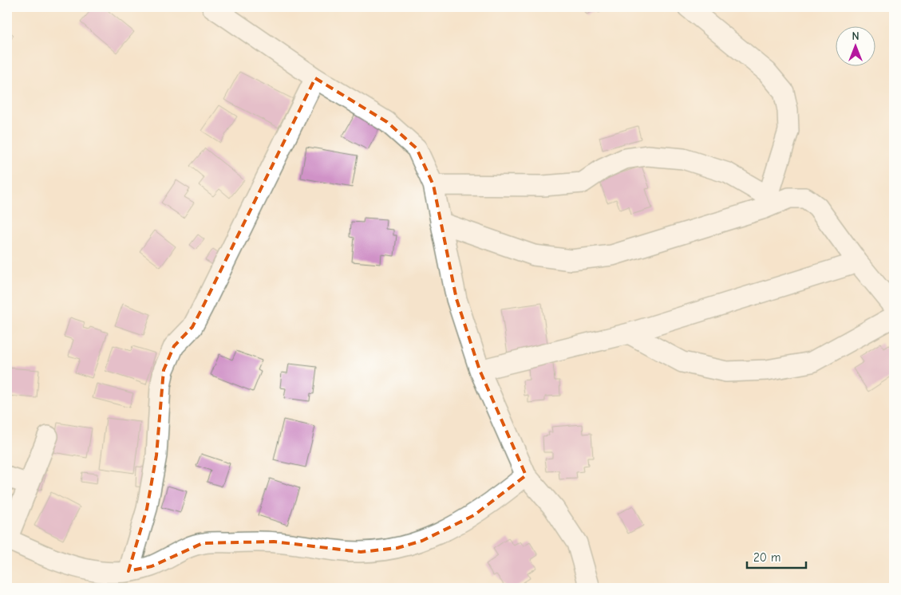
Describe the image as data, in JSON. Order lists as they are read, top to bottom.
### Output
{
  "scale_bar": "20 m",
  "north": "top"
}
